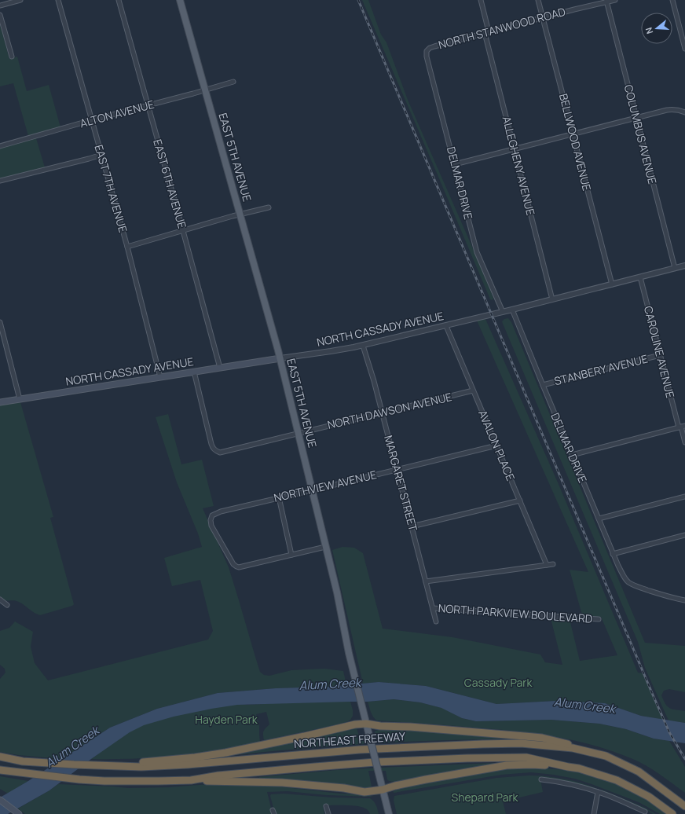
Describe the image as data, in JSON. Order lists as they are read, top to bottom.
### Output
{
  "streets": {
    "highway": ["NORTHEAST FREEWAY"],
    "main road": ["EAST 5TH AVENUE", "NORTH CASSADY AVENUE"],
    "street": [
      "NORTH STANWOOD ROAD",
      "ALTON AVENUE",
      "COLUMBUS AVENUE",
      "BELLWOOD AVENUE",
      "ALLEGHENY AVENUE",
      "DELMAR DRIVE",
      "EAST 6TH AVENUE",
      "EAST 7TH AVENUE",
      "CAROLINE AVENUE",
      "STANBERY AVENUE",
      "NORTH DAWSON AVENUE",
      "AVALON PLACE",
      "MARGARET STREET",
      "NORTHVIEW AVENUE",
      "NORTH PARKVIEW BOULEVARD"
    ]
  },
  "crossings": [
    ["NORTH STANWOOD ROAD", "COLUMBUS AVENUE"],
    ["NORTH STANWOOD ROAD", "BELLWOOD AVENUE"],
    ["NORTH STANWOOD ROAD", "ALLEGHENY AVENUE"],
    ["NORTH STANWOOD ROAD", "DELMAR DRIVE"],
    ["ALTON AVENUE", "EAST 5TH AVENUE"],
    ["ALTON AVENUE", "EAST 6TH AVENUE"],
    ["ALTON AVENUE", "EAST 7TH AVENUE"],
    ["COLUMBUS AVENUE", "NORTH CASSADY AVENUE"],
    ["BELLWOOD AVENUE", "NORTH CASSADY AVENUE"],
    ["EAST 5TH AVENUE", "NORTH CASSADY AVENUE"],
    ["EAST 5TH AVENUE", "NORTH DAWSON AVENUE"],
    ["EAST 5TH AVENUE", "NORTHVIEW AVENUE"],
    ["ALLEGHENY AVENUE", "NORTH CASSADY AVENUE"],
    ["DELMAR DRIVE", "NORTH CASSADY AVENUE"],
    ["DELMAR DRIVE", "STANBERY AVENUE"],
    ["EAST 6TH AVENUE", "NORTH CASSADY AVENUE"],
    ["EAST 7TH AVENUE", "NORTH CASSADY AVENUE"],
    ["NORTH CASSADY AVENUE", "CAROLINE AVENUE"],
    ["NORTH CASSADY AVENUE", "NORTH DAWSON AVENUE"],
    ["NORTH CASSADY AVENUE", "AVALON PLACE"],
    ["NORTH CASSADY AVENUE", "MARGARET STREET"],
    ["CAROLINE AVENUE", "STANBERY AVENUE"],
    ["NORTH DAWSON AVENUE", "AVALON PLACE"],
    ["NORTH DAWSON AVENUE", "MARGARET STREET"],
    ["AVALON PLACE", "NORTHVIEW AVENUE"],
    ["MARGARET STREET", "NORTHVIEW AVENUE"],
    ["MARGARET STREET", "NORTH PARKVIEW BOULEVARD"]
  ],
  "water": ["Alum Creek"],
  "parks": ["Cassady Park", "Hayden Park", "Shepard Park"],
  "north": "left"
}
